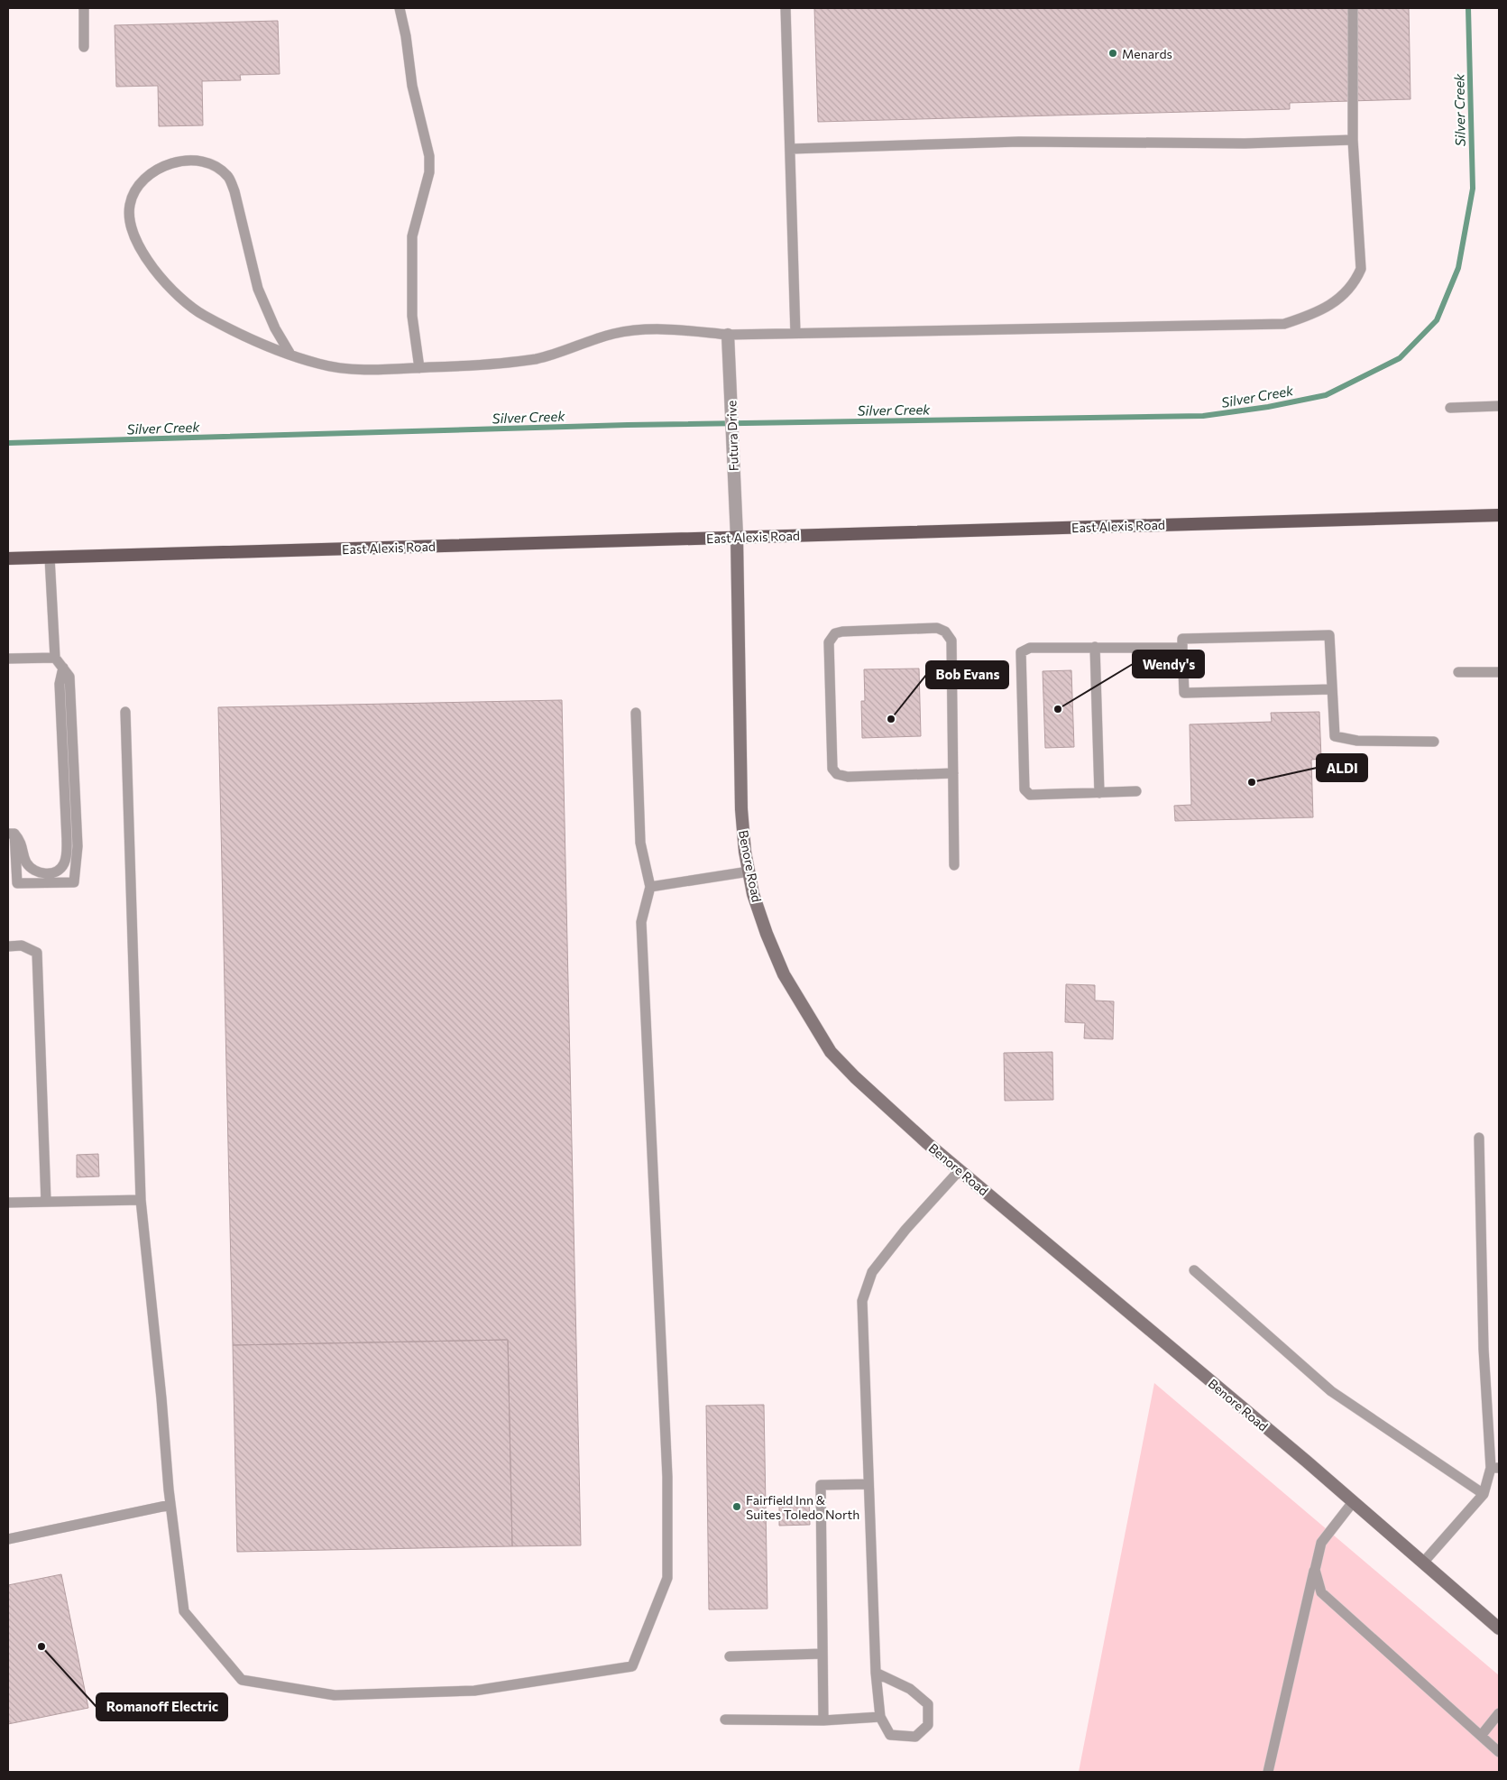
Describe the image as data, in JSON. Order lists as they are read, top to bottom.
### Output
{
  "streets": {
    "main road": ["East Alexis Road", "Benore Road"],
    "street": ["Futura Drive"]
  },
  "crossings": [
    ["Futura Drive", "East Alexis Road"],
    ["Futura Drive", "Benore Road"],
    ["East Alexis Road", "Benore Road"]
  ],
  "water": ["Silver Creek"],
  "places": [
    "Menards",
    "Wendy's",
    "Bob Evans",
    "ALDI",
    "Fairfield Inn & Suites Toledo North",
    "Romanoff Electric"
  ]
}
